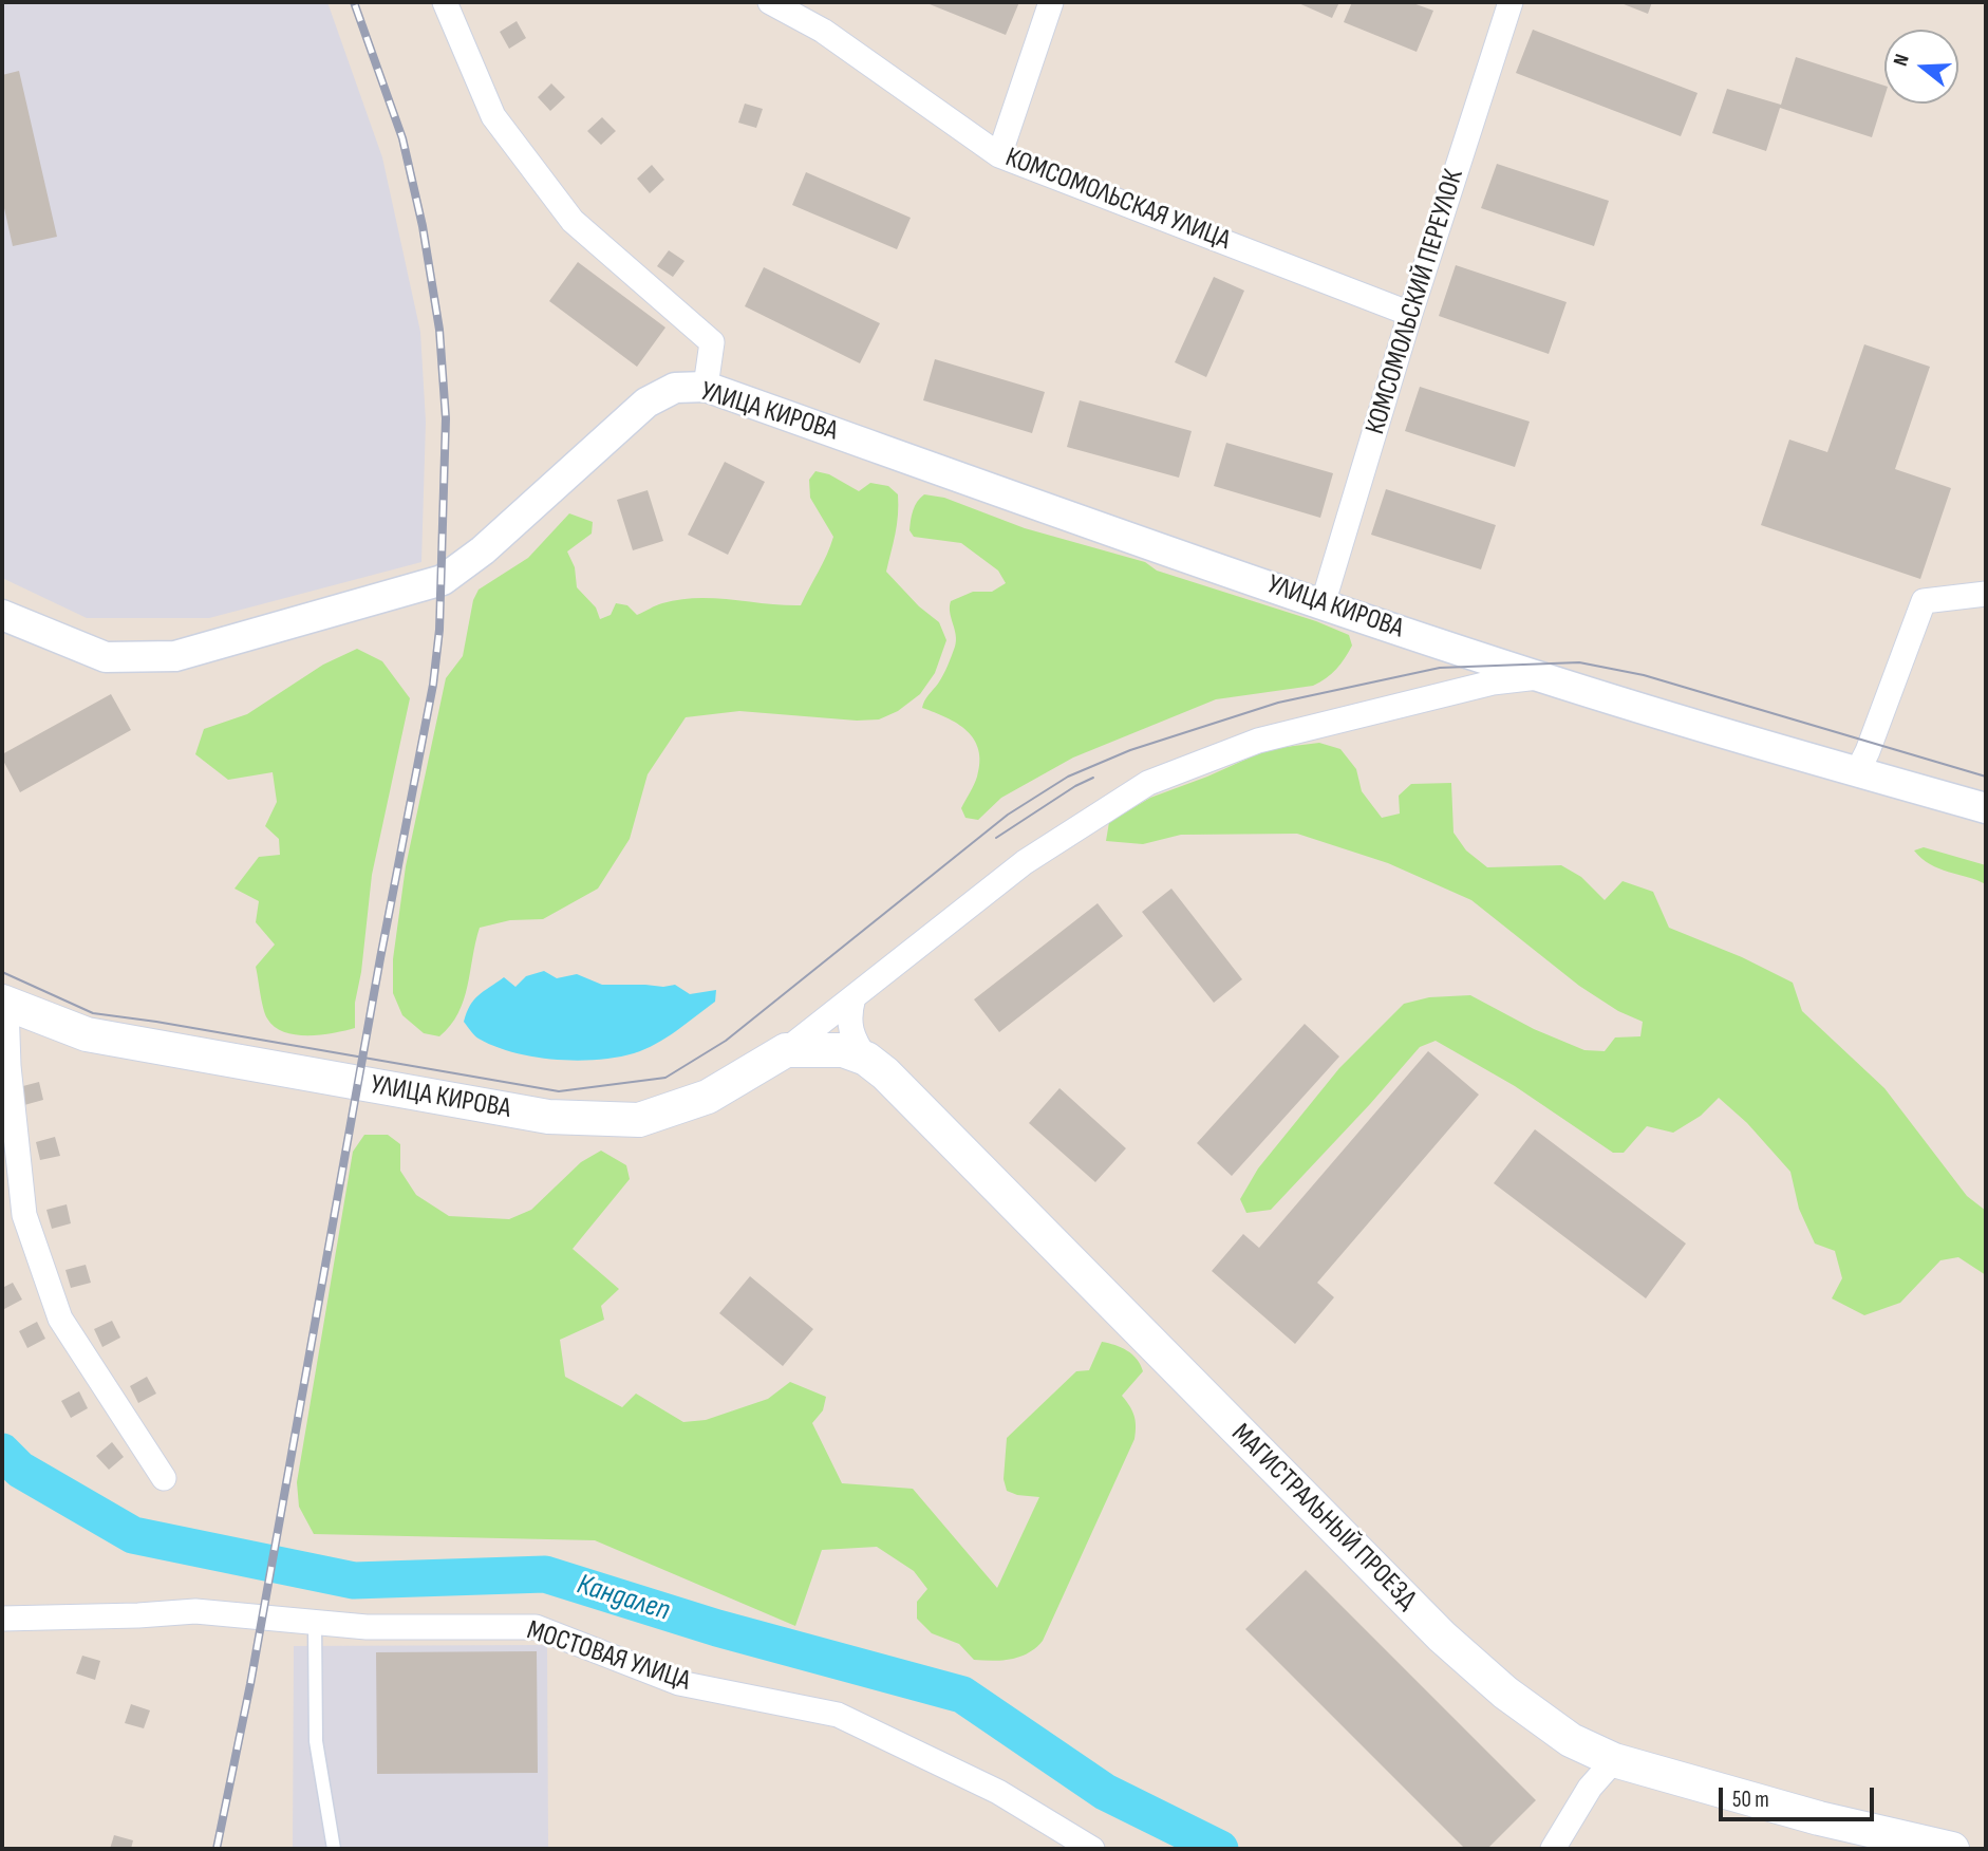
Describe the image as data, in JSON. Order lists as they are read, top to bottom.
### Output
{
  "streets": {
    "main road": ["УЛИЦА КИРОВА", "МАГИСТРАЛЬНЫЙ ПРОЕЗД"],
    "street": ["КОМСОМОЛЬСКАЯ УЛИЦА", "КОМСОМОЛЬСКИЙ ПЕРЕУЛОК", "МОСТОВАЯ УЛИЦА"]
  },
  "crossings": [
    ["КОМСОМОЛЬСКАЯ УЛИЦА", "КОМСОМОЛЬСКИЙ ПЕРЕУЛОК"],
    ["КОМСОМОЛЬСКИЙ ПЕРЕУЛОК", "УЛИЦА КИРОВА"],
    ["УЛИЦА КИРОВА", "МАГИСТРАЛЬНЫЙ ПРОЕЗД"]
  ],
  "water": ["Кандалеп"],
  "scale_bar": "50 m",
  "north": "left"
}
